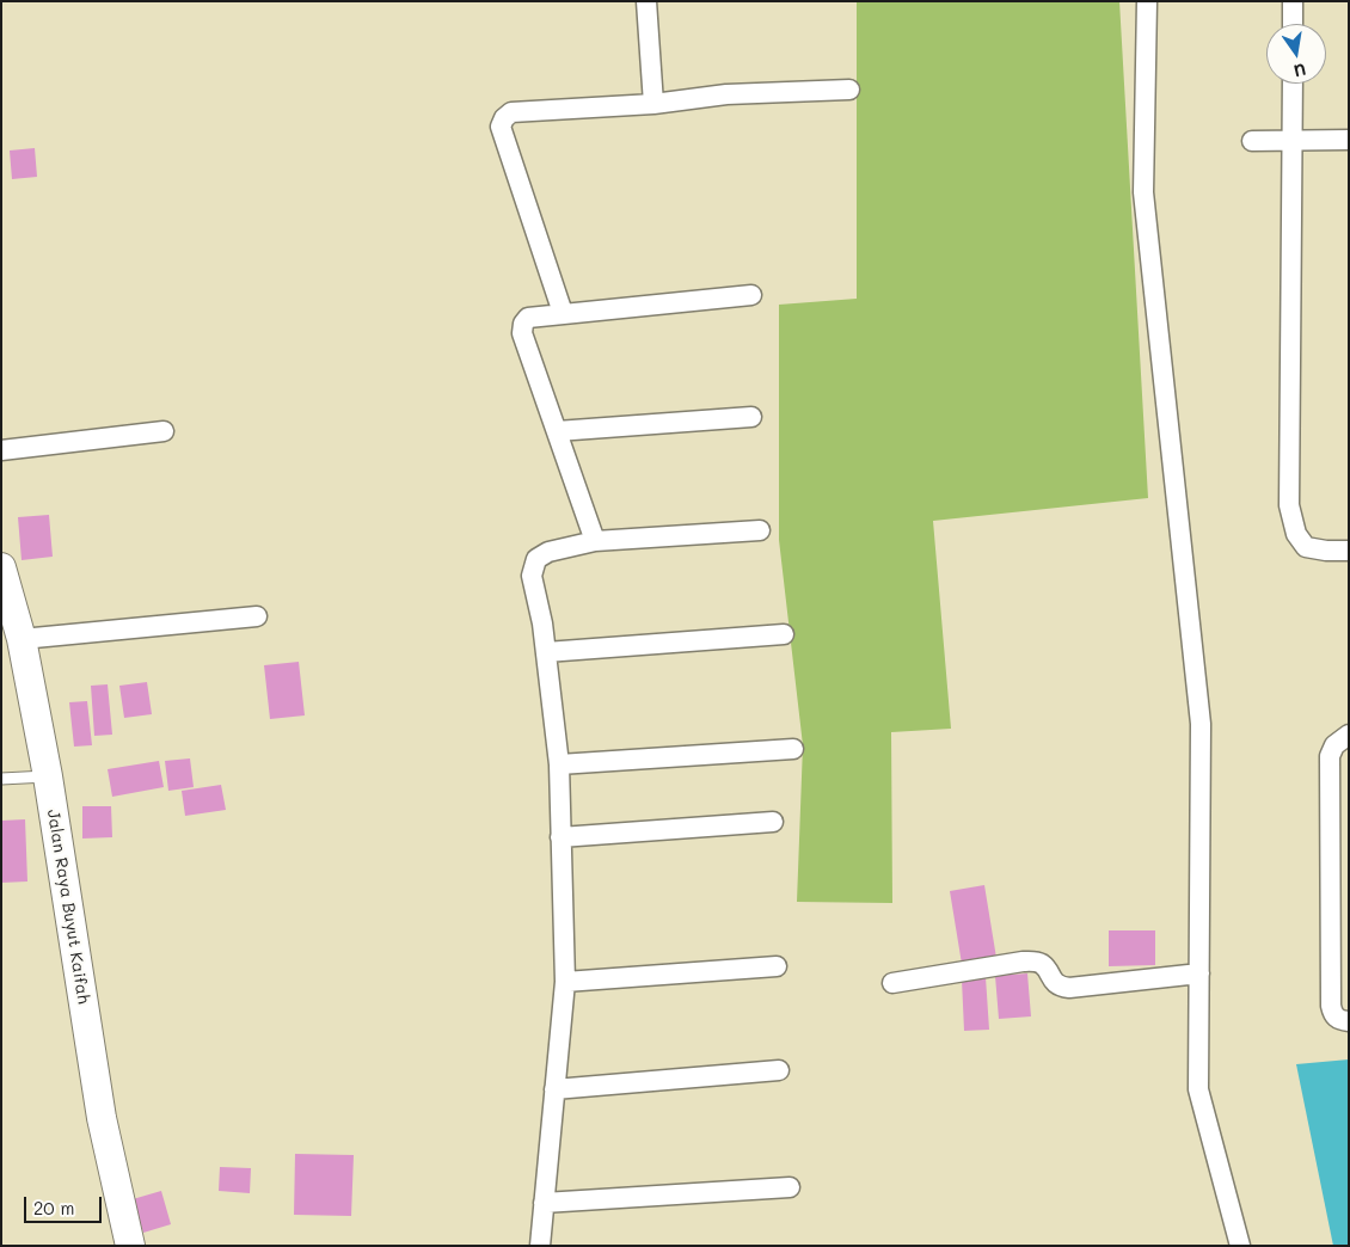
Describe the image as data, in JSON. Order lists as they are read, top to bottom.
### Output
{
  "streets": {
    "street": ["Jalan Raya Buyut Kaifah"]
  },
  "scale_bar": "20 m",
  "north": "bottom"
}
